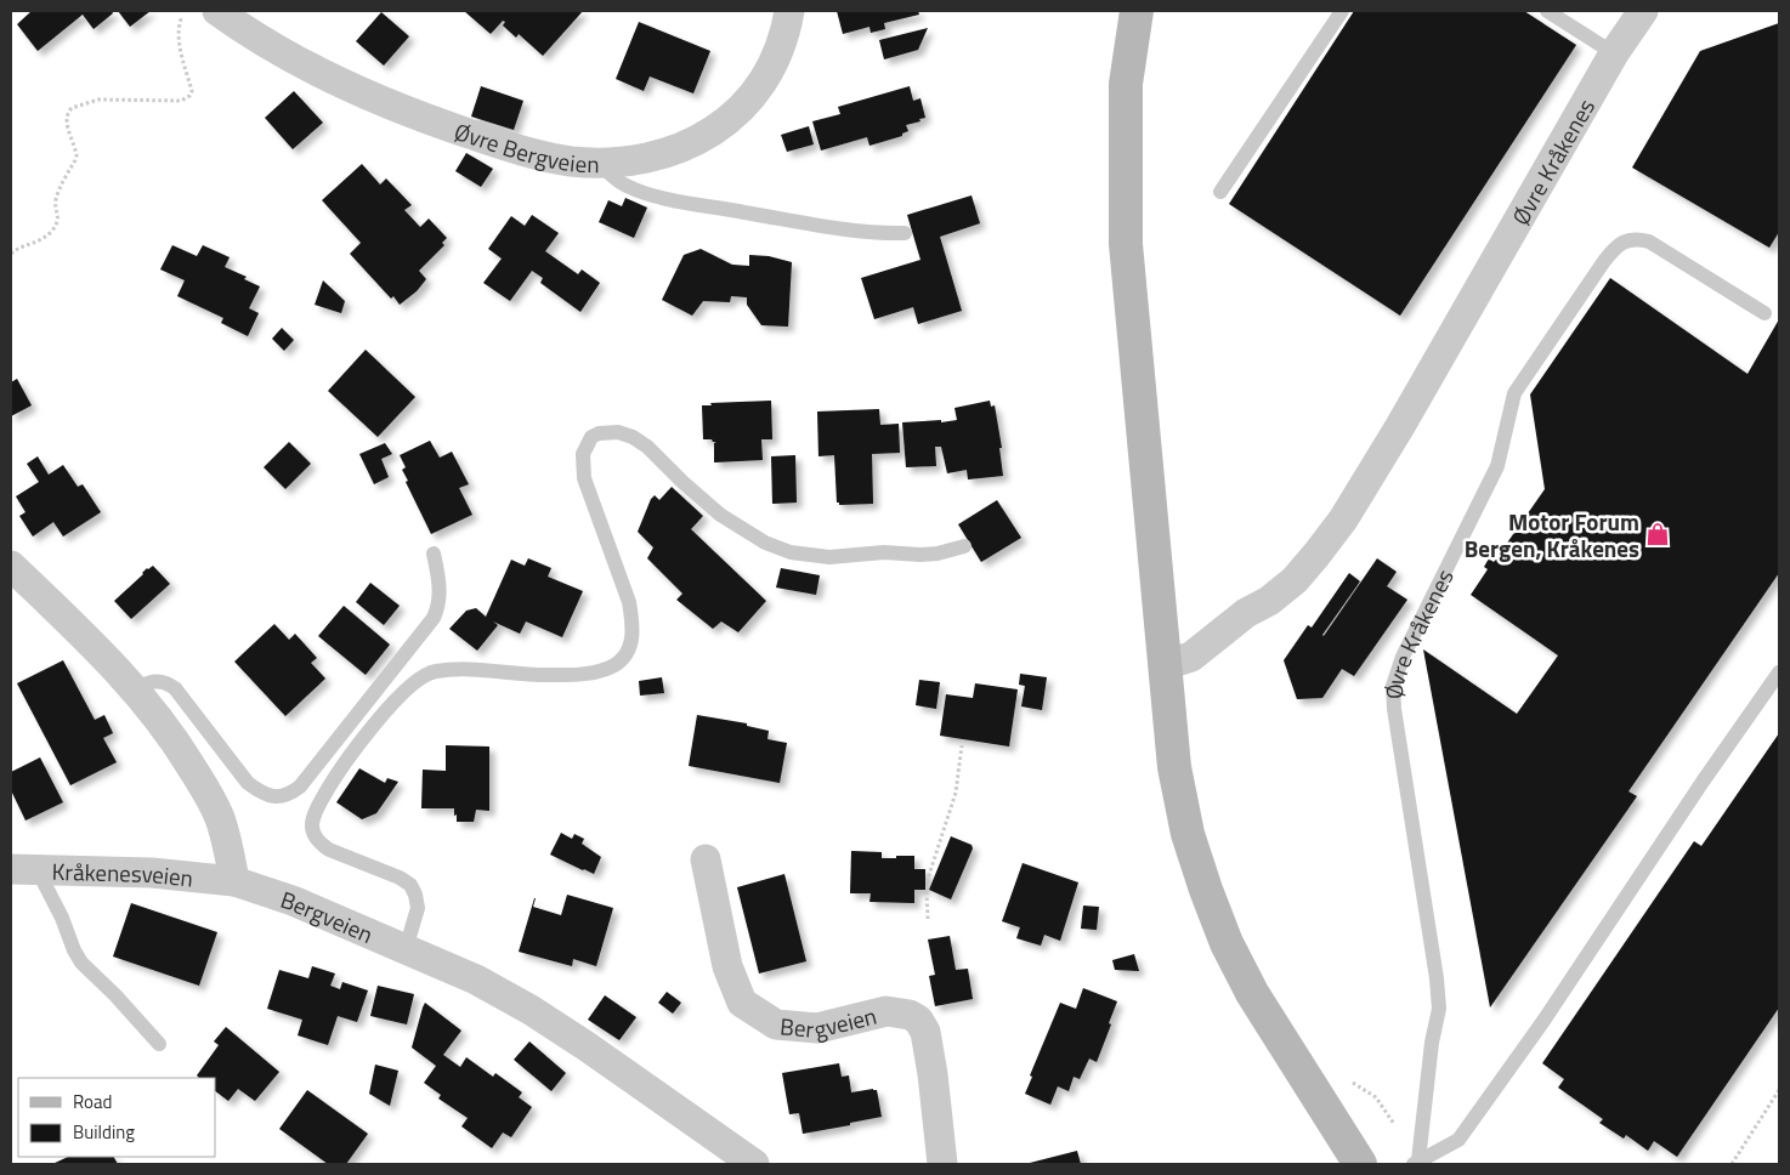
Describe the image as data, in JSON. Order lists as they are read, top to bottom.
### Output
{
  "streets": {
    "street": [
      "Øvre Bergveien",
      "Øvre Kråkenes",
      "Kråkenesveien",
      "Bergveien"
    ]
  },
  "crossings": [
    ["Kråkenesveien", "Bergveien"]
  ],
  "places": {
    "shop": ["Motor Forum Bergen, Kråkenes"]
  },
  "legend": ["Road", "Building"]
}
